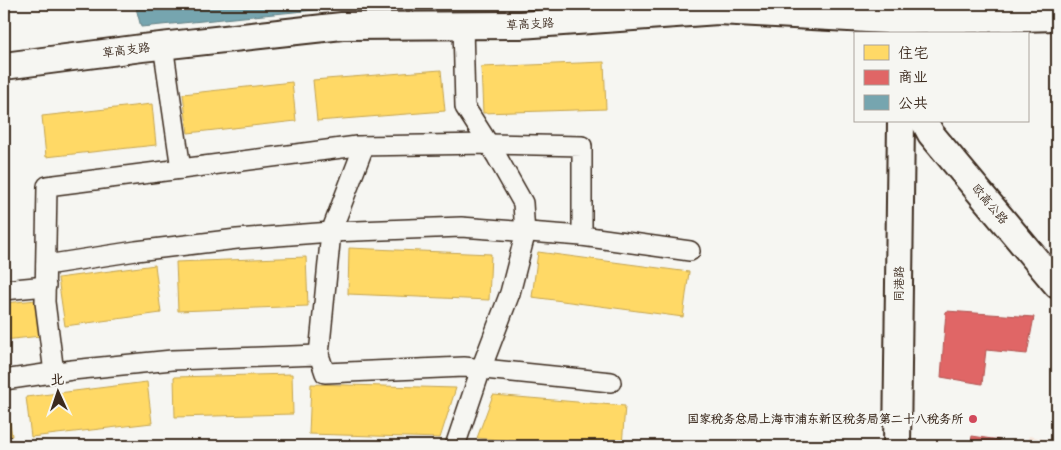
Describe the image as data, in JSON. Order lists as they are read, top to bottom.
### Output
{
  "streets": {
    "street": ["草高支路", "欧高公路", "同港路"]
  },
  "places": ["国家税务总局上海市浦东新区税务局第二十八税务所"],
  "legend": ["住宅", "商业", "公共"],
  "north": "top"
}
